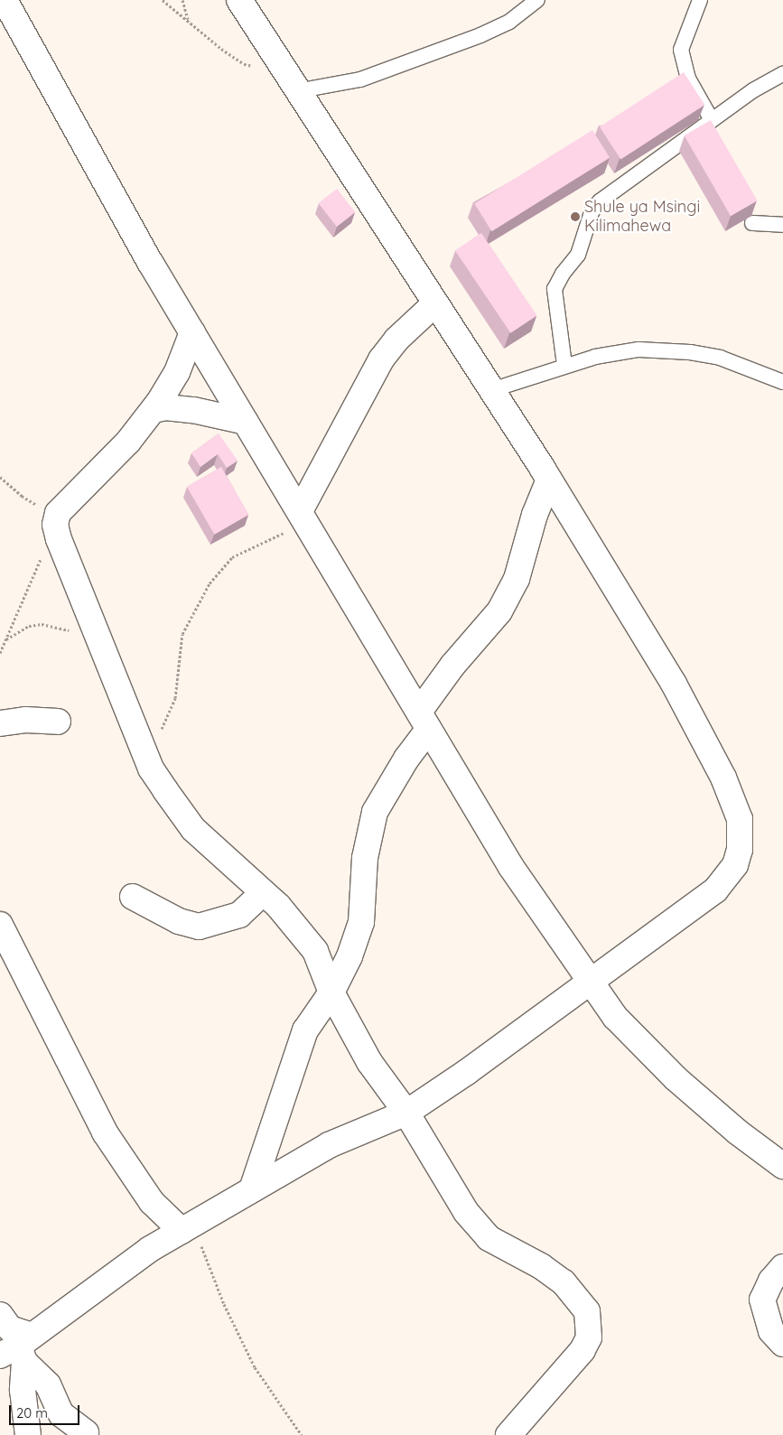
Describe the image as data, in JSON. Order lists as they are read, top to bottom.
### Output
{
  "places": ["Shule ya Msingi Kilimahewa"],
  "scale_bar": "20 m"
}
